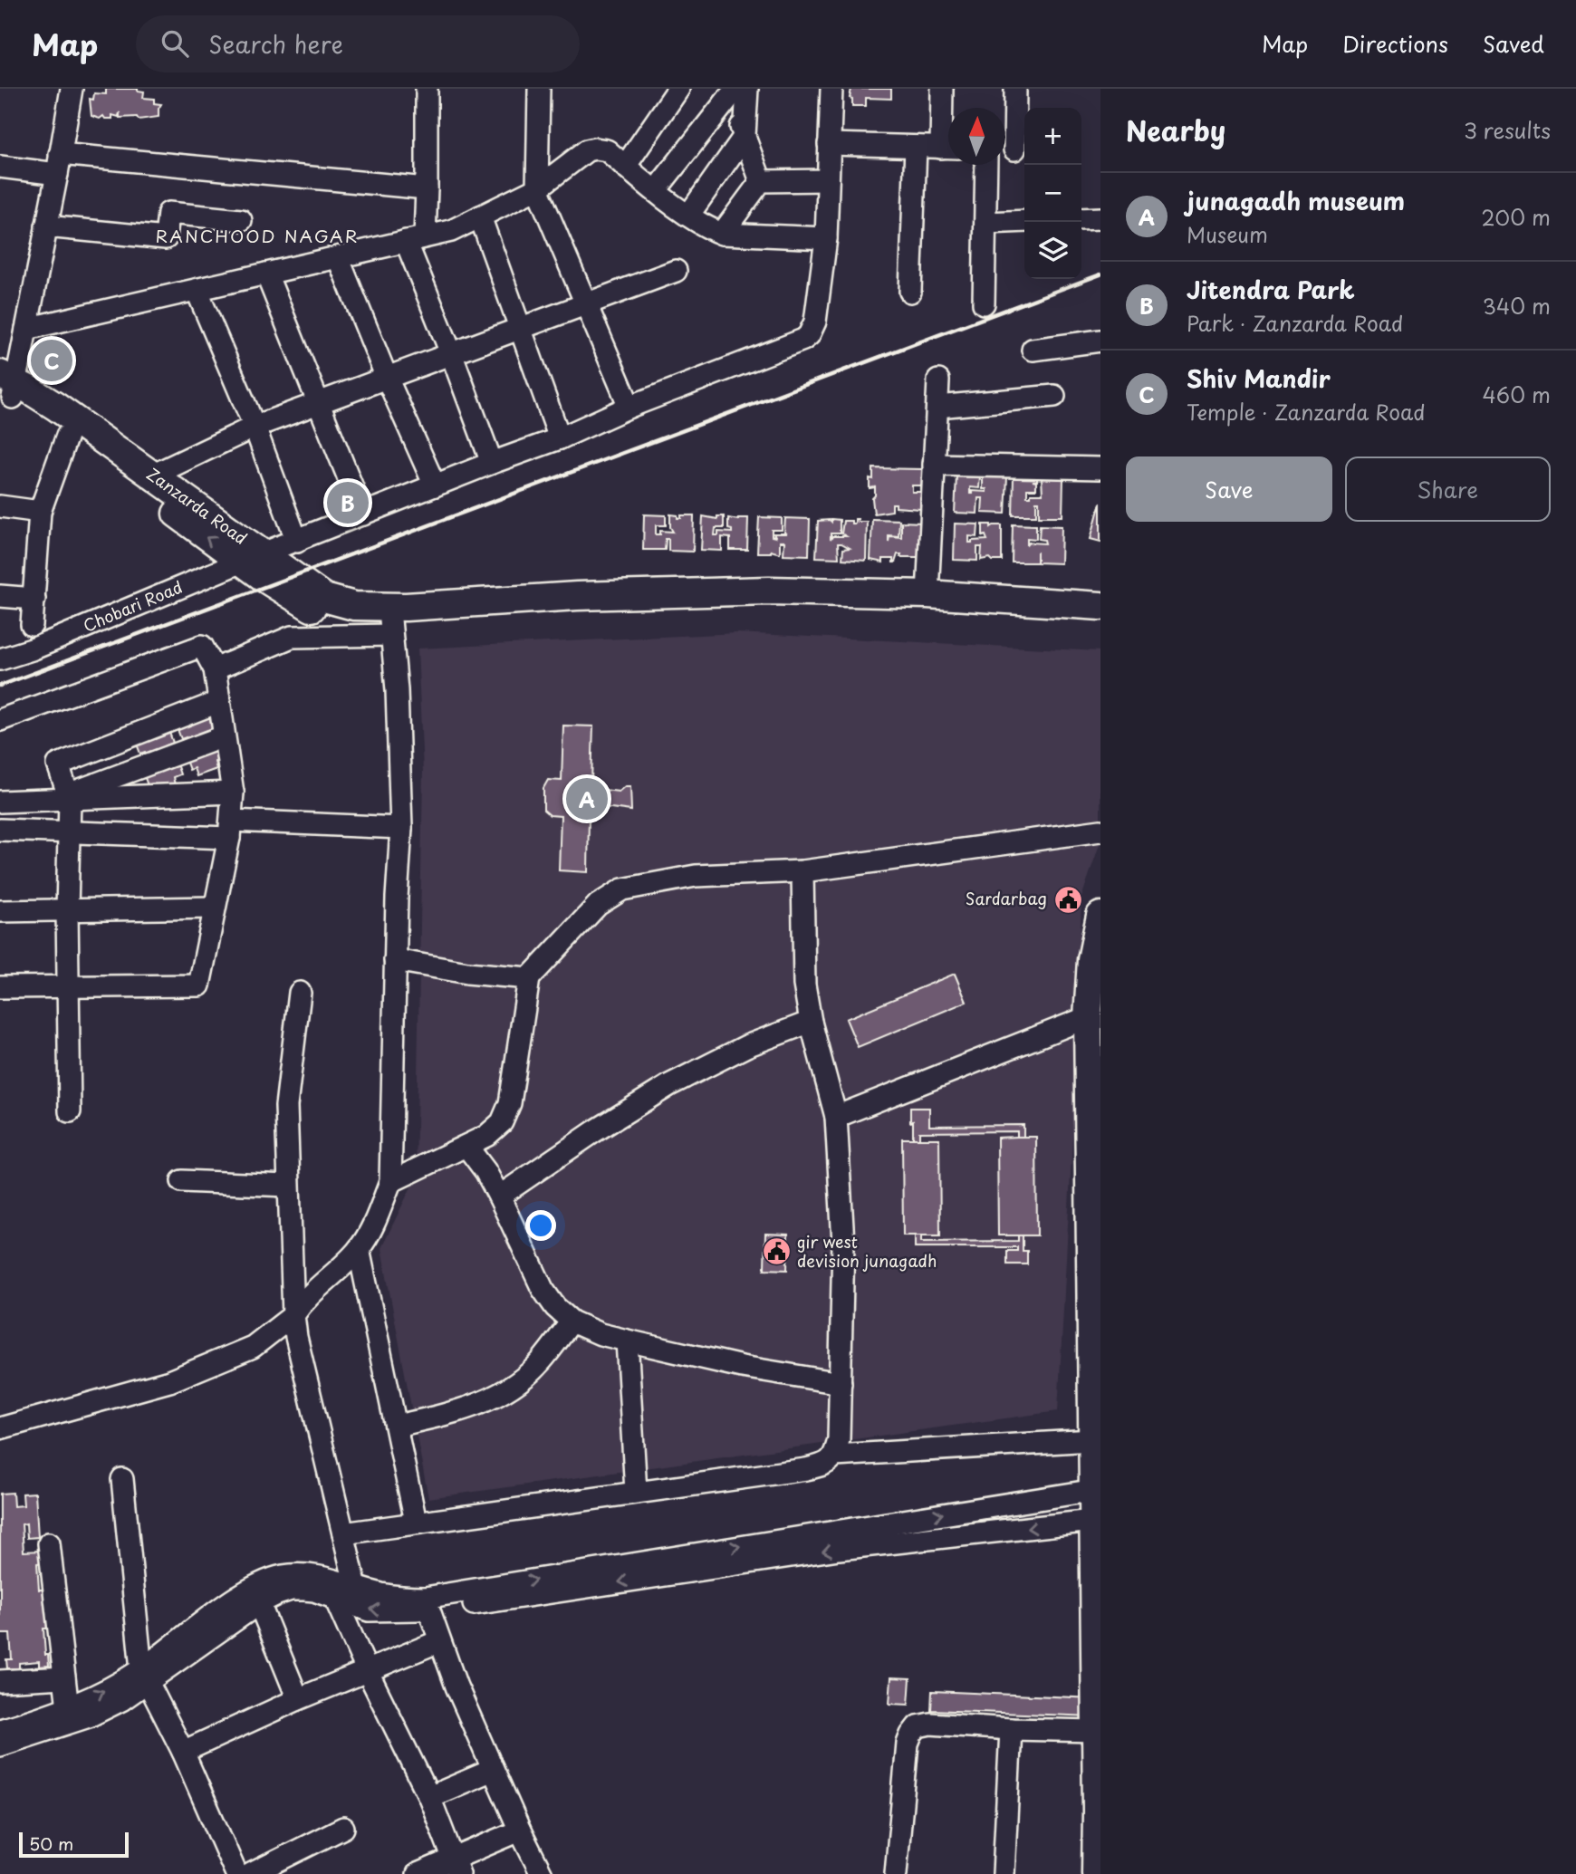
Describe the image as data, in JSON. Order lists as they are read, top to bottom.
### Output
{
  "streets": {
    "main road": ["Zanzarda Road"],
    "street": ["Chobari Road"]
  },
  "crossings": [
    ["Zanzarda Road", "Chobari Road"]
  ],
  "districts": ["RANCHOOD NAGAR"],
  "places": {
    "public building": ["Sardarbag", "gir west devision junagadh"]
  },
  "scale_bar": "50 m",
  "north": "top",
  "page": {
    "header": "Map",
    "search": "Search here",
    "nav": ["Map", "Directions", "Saved"],
    "heading": ["Nearby", "3 results"],
    "map_buttons": ["+", "−"],
    "list": [
      {
        "mark": "A",
        "name": "junagadh museum",
        "note": "Museum",
        "value": "200 m"
      },
      {
        "mark": "B",
        "name": "Jitendra Park",
        "note": "Park · Zanzarda Road",
        "value": "340 m"
      },
      {
        "mark": "C",
        "name": "Shiv Mandir",
        "note": "Temple · Zanzarda Road",
        "value": "460 m"
      }
    ],
    "pins": ["C", "B", "A"],
    "buttons": ["Save", "Share"],
    "scale": "50 m"
  }
}
